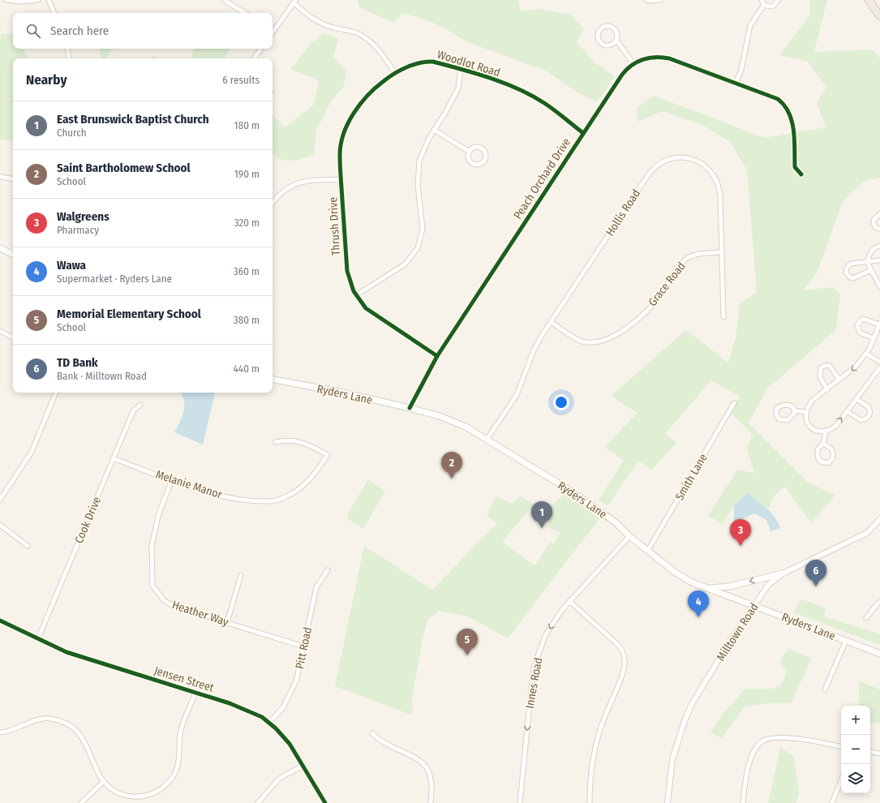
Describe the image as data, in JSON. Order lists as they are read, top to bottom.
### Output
{
  "streets": {
    "main road": ["Ryders Lane"],
    "street": [
      "Woodlot Road",
      "Peach Orchard Drive",
      "Hollis Road",
      "Thrush Drive",
      "Grace Road",
      "Smith Lane",
      "Melanie Manor",
      "Cook Drive",
      "Heather Way",
      "Milltown Road",
      "Pitt Road",
      "Jensen Street",
      "Innes Road"
    ]
  },
  "crossings": [
    ["Woodlot Road", "Peach Orchard Drive"],
    ["Woodlot Road", "Thrush Drive"],
    ["Peach Orchard Drive", "Thrush Drive"],
    ["Peach Orchard Drive", "Ryders Lane"],
    ["Hollis Road", "Grace Road"],
    ["Hollis Road", "Ryders Lane"],
    ["Ryders Lane", "Smith Lane"],
    ["Ryders Lane", "Milltown Road"],
    ["Ryders Lane", "Innes Road"],
    ["Melanie Manor", "Cook Drive"],
    ["Melanie Manor", "Heather Way"],
    ["Cook Drive", "Jensen Street"],
    ["Heather Way", "Pitt Road"],
    ["Pitt Road", "Jensen Street"]
  ],
  "one_way": ["Innes Road"],
  "page": {
    "search": "Search here",
    "heading": ["Nearby", "6 results"],
    "list": [
      {
        "mark": "1",
        "name": "East Brunswick Baptist Church",
        "note": "Church",
        "value": "180 m"
      },
      {
        "mark": "2",
        "name": "Saint Bartholomew School",
        "note": "School",
        "value": "190 m"
      },
      {
        "mark": "3",
        "name": "Walgreens",
        "note": "Pharmacy",
        "value": "320 m"
      },
      {
        "mark": "4",
        "name": "Wawa",
        "note": "Supermarket · Ryders Lane",
        "value": "360 m"
      },
      {
        "mark": "5",
        "name": "Memorial Elementary School",
        "note": "School",
        "value": "380 m"
      },
      {
        "mark": "6",
        "name": "TD Bank",
        "note": "Bank · Milltown Road",
        "value": "440 m"
      }
    ],
    "pins": [
      "2",
      "1",
      "3",
      "6",
      "4",
      "5"
    ],
    "map_buttons": ["+", "−"]
  }
}
